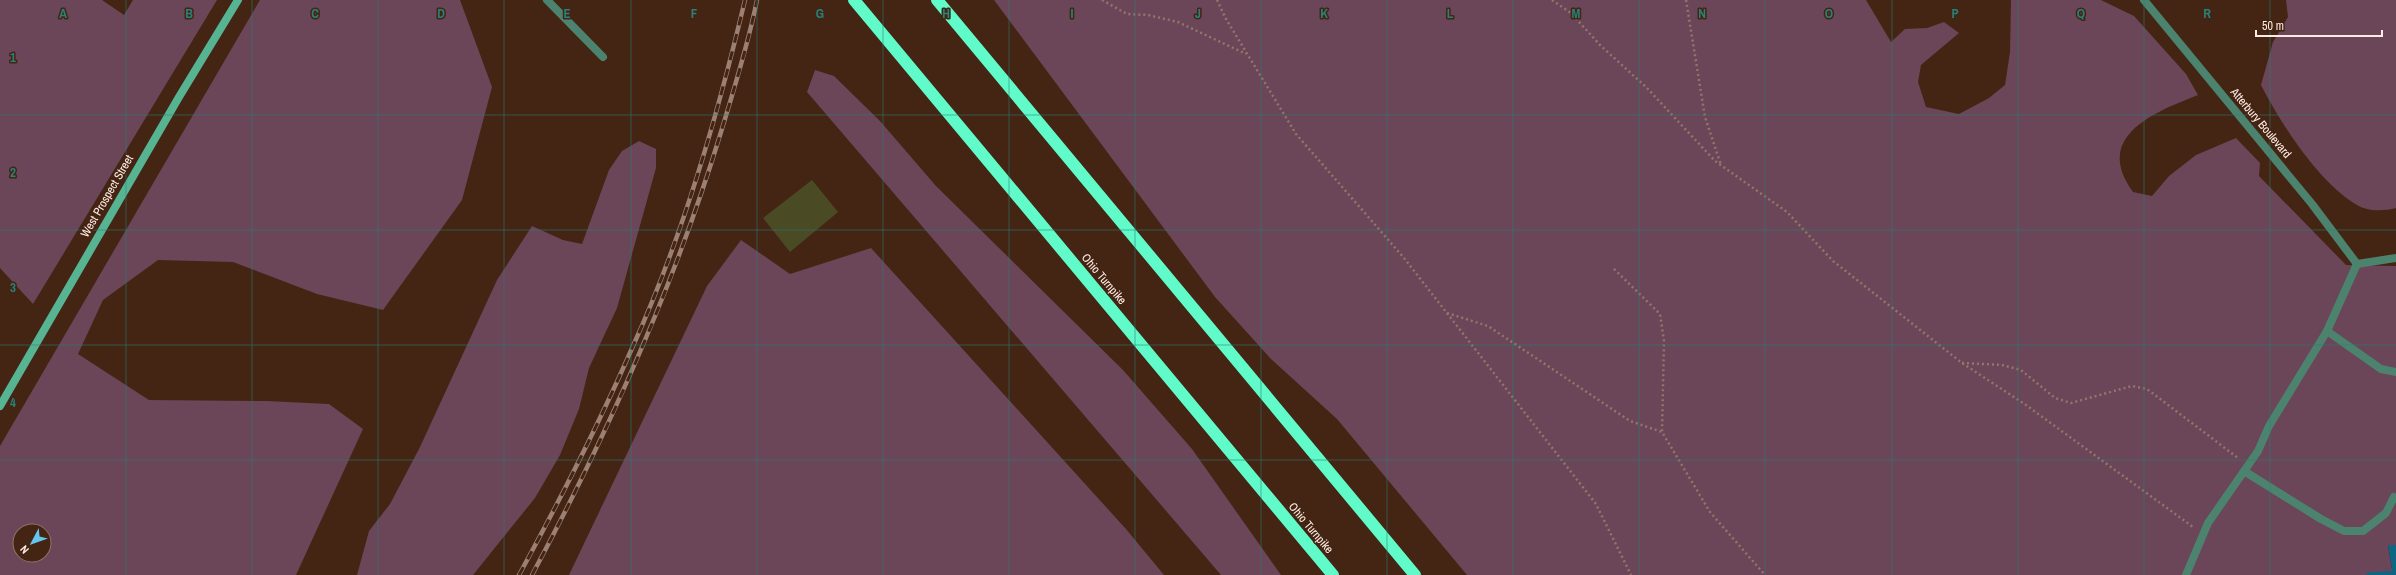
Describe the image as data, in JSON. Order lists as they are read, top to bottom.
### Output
{
  "streets": {
    "highway": ["Ohio Turnpike"],
    "street": ["Atterbury Boulevard", "West Prospect Street"]
  },
  "scale_bar": "50 m",
  "north": "bottom left",
  "grid": {
    "columns": [
      "A",
      "B",
      "C",
      "D",
      "E",
      "F",
      "G",
      "H",
      "I",
      "J",
      "K",
      "L",
      "M",
      "N",
      "O",
      "P",
      "Q",
      "R"
    ],
    "rows": [
      "1",
      "2",
      "3",
      "4"
    ]
  }
}
